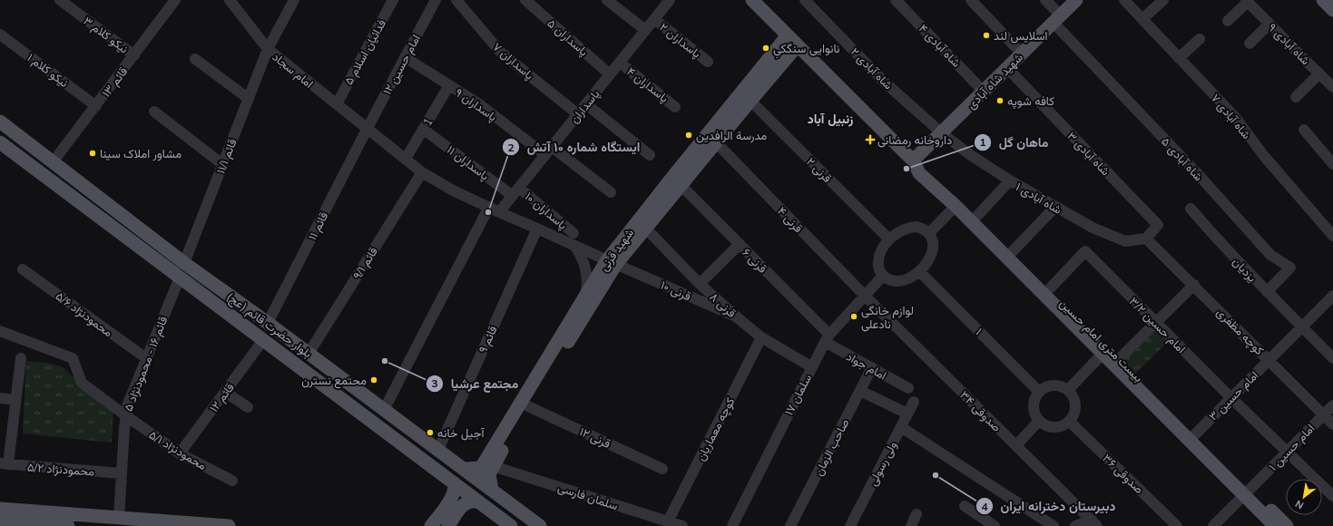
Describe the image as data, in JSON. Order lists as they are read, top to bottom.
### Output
{
  "streets": {
    "main road": [
      "شهید شاه آبادی",
      "شهید قرنی",
      "بلوار حضرت قائم (عج)",
      "بیست متری امام حسین"
    ],
    "street": [
      "نیکو کلام ۳",
      "پاسداران ۵",
      "پاسداران ۲",
      "شاه آبادی ۹",
      "شاه آبادی ۴",
      "فدائیان اسلام ۵",
      "پاسداران ۷",
      "امام حسین ۱۲",
      "شاه آبادی ۲",
      "نیکو کلام ۱",
      "امام سجاد",
      "قائم ۱۳",
      "پاسداران ۴",
      "پاسداران ۹",
      "پاسداران",
      "شاه آبادی ۷",
      "1",
      "شاه آبادی ۳",
      "قائم ۱۱/۱",
      "شاه آبادی ۵",
      "پاسداران ۱۱",
      "قرنی ۲",
      "شاه آبادی ۱",
      "پاسداران ۱۰",
      "قرنی ۴",
      "قائم ۱۱",
      "قرنی ۶",
      "قائم ۹/۱",
      "یزدیان",
      "قرنی ۱۰",
      "قرنی ۸",
      "محمودنژاد ۵/۶",
      "امام حسین ۳/۲",
      "۱",
      "کوچه مظفری",
      "قائم ۹",
      "قائم ۱۶ - محمودنژاد ۵",
      "امام جواد",
      "سلمان ۱۷",
      "امام حسین ۳",
      "قائم ۱۲",
      "صدوقی ۳۴",
      "کوچه معماریان",
      "قرنی ۱۲",
      "صاحب الزمان",
      "امام حسین ۱",
      "محمودنژاد ۵/۱",
      "ولی رسولی",
      "محمودنژاد ۵/۲",
      "صدوقی ۳۶",
      "سلمان فارسی"
    ]
  },
  "crossings": [
    ["نیکو کلام ۳", "قائم ۱۳"],
    ["پاسداران ۵", "پاسداران"],
    ["پاسداران ۲", "پاسداران"],
    ["شاه آبادی ۴", "شهید شاه آبادی"],
    ["فدائیان اسلام ۵", "امام سجاد"],
    ["پاسداران ۷", "پاسداران"],
    ["امام حسین ۱۲", "امام سجاد"],
    ["امام حسین ۱۲", "پاسداران ۹"],
    ["امام حسین ۱۲", "قائم ۱۱"],
    ["شاه آبادی ۲", "شهید شاه آبادی"],
    ["شاه آبادی ۲", "شاه آبادی ۱"],
    ["نیکو کلام ۱", "قائم ۱۳"],
    ["امام سجاد", "1"],
    ["امام سجاد", "قائم ۱۱/۱"],
    ["امام سجاد", "قائم ۱۱"],
    ["امام سجاد", "قائم ۹/۱"],
    ["امام سجاد", "قرنی ۱۰"],
    ["شهید شاه آبادی", "شاه آبادی ۳"],
    ["شهید شاه آبادی", "شاه آبادی ۵"],
    ["شهید شاه آبادی", "شاه آبادی ۱"],
    ["شهید شاه آبادی", "بیست متری امام حسین"],
    ["قائم ۱۳", "بلوار حضرت قائم (عج)"],
    ["پاسداران ۴", "پاسداران"],
    ["پاسداران ۹", "پاسداران"],
    ["پاسداران ۹", "1"],
    ["پاسداران", "پاسداران ۱۱"],
    ["پاسداران", "پاسداران ۱۰"],
    ["پاسداران", "قرنی ۱۰"],
    ["1", "پاسداران ۱۱"],
    ["شاه آبادی ۳", "شاه آبادی ۱"],
    ["شاه آبادی ۳", "کوچه مظفری"],
    ["قائم ۱۱/۱", "بلوار حضرت قائم (عج)"],
    ["شاه آبادی ۵", "یزدیان"],
    ["پاسداران ۱۱", "پاسداران ۱۰"],
    ["قرنی ۲", "شهید قرنی"],
    ["قرنی ۲", "۱"],
    ["قرنی ۲", "سلمان ۱۷"],
    ["شاه آبادی ۱", "کوچه مظفری"],
    ["قرنی ۴", "شهید قرنی"],
    ["قرنی ۴", "سلمان ۱۷"],
    ["قرنی ۴", "صدوقی ۳۴"],
    ["قائم ۱۱", "بلوار حضرت قائم (عج)"],
    ["شهید قرنی", "قرنی ۶"],
    ["شهید قرنی", "قرنی ۱۰"],
    ["شهید قرنی", "قرنی ۸"],
    ["شهید قرنی", "بیست متری امام حسین"],
    ["شهید قرنی", "قرنی ۱۲"],
    ["شهید قرنی", "سلمان فارسی"],
    ["قرنی ۶", "امام جواد"],
    ["قرنی ۶", "سلمان ۱۷"],
    ["قائم ۹/۱", "بلوار حضرت قائم (عج)"],
    ["یزدیان", "امام حسین ۳"],
    ["قرنی ۱۰", "قرنی ۸"],
    ["قرنی ۱۰", "قائم ۹"],
    ["قرنی ۸", "سلمان ۱۷"],
    ["قرنی ۸", "کوچه معماریان"],
    ["محمودنژاد ۵/۶", "قائم ۱۶ - محمودنژاد ۵"],
    ["بلوار حضرت قائم (عج)", "قائم ۹"],
    ["بلوار حضرت قائم (عج)", "قائم ۱۶ - محمودنژاد ۵"],
    ["بلوار حضرت قائم (عج)", "قائم ۱۲"],
    ["امام حسین ۳/۲", "بیست متری امام حسین"],
    ["امام حسین ۳/۲", "امام حسین ۳"],
    ["امام حسین ۳/۲", "امام حسین ۱"],
    ["۱", "سلمان ۱۷"],
    ["۱", "صدوقی ۳۶"],
    ["کوچه مظفری", "امام حسین ۳"],
    ["کوچه مظفری", "امام حسین ۱"],
    ["بیست متری امام حسین", "امام حسین ۳"],
    ["بیست متری امام حسین", "امام حسین ۱"],
    ["قائم ۱۶ - محمودنژاد ۵", "محمودنژاد ۵/۱"],
    ["قائم ۱۶ - محمودنژاد ۵", "محمودنژاد ۵/۲"],
    ["امام جواد", "سلمان ۱۷"],
    ["امام جواد", "صاحب الزمان"],
    ["سلمان ۱۷", "صدوقی ۳۴"],
    ["قائم ۱۲", "محمودنژاد ۵/۱"],
    ["کوچه معماریان", "سلمان فارسی"]
  ],
  "districts": ["زنبیل آباد"],
  "places": {
    "other": [
      "اسلایس لند",
      "نانوایی سنگکیِ",
      "کافه شوپه",
      "مدرسة الرافدین",
      "مشاور املاک سینا",
      "ماهان گل",
      "ایستگاه شماره ۱۰ آتش",
      "لوازم خانگی نادعلی",
      "مجتمع عرشیا",
      "محتمع نسترن",
      "آجیل خانه",
      "دبیرستان دخترانه ایران"
    ],
    "health": ["داروخانه رمضانی"]
  },
  "north": "bottom left"
}
